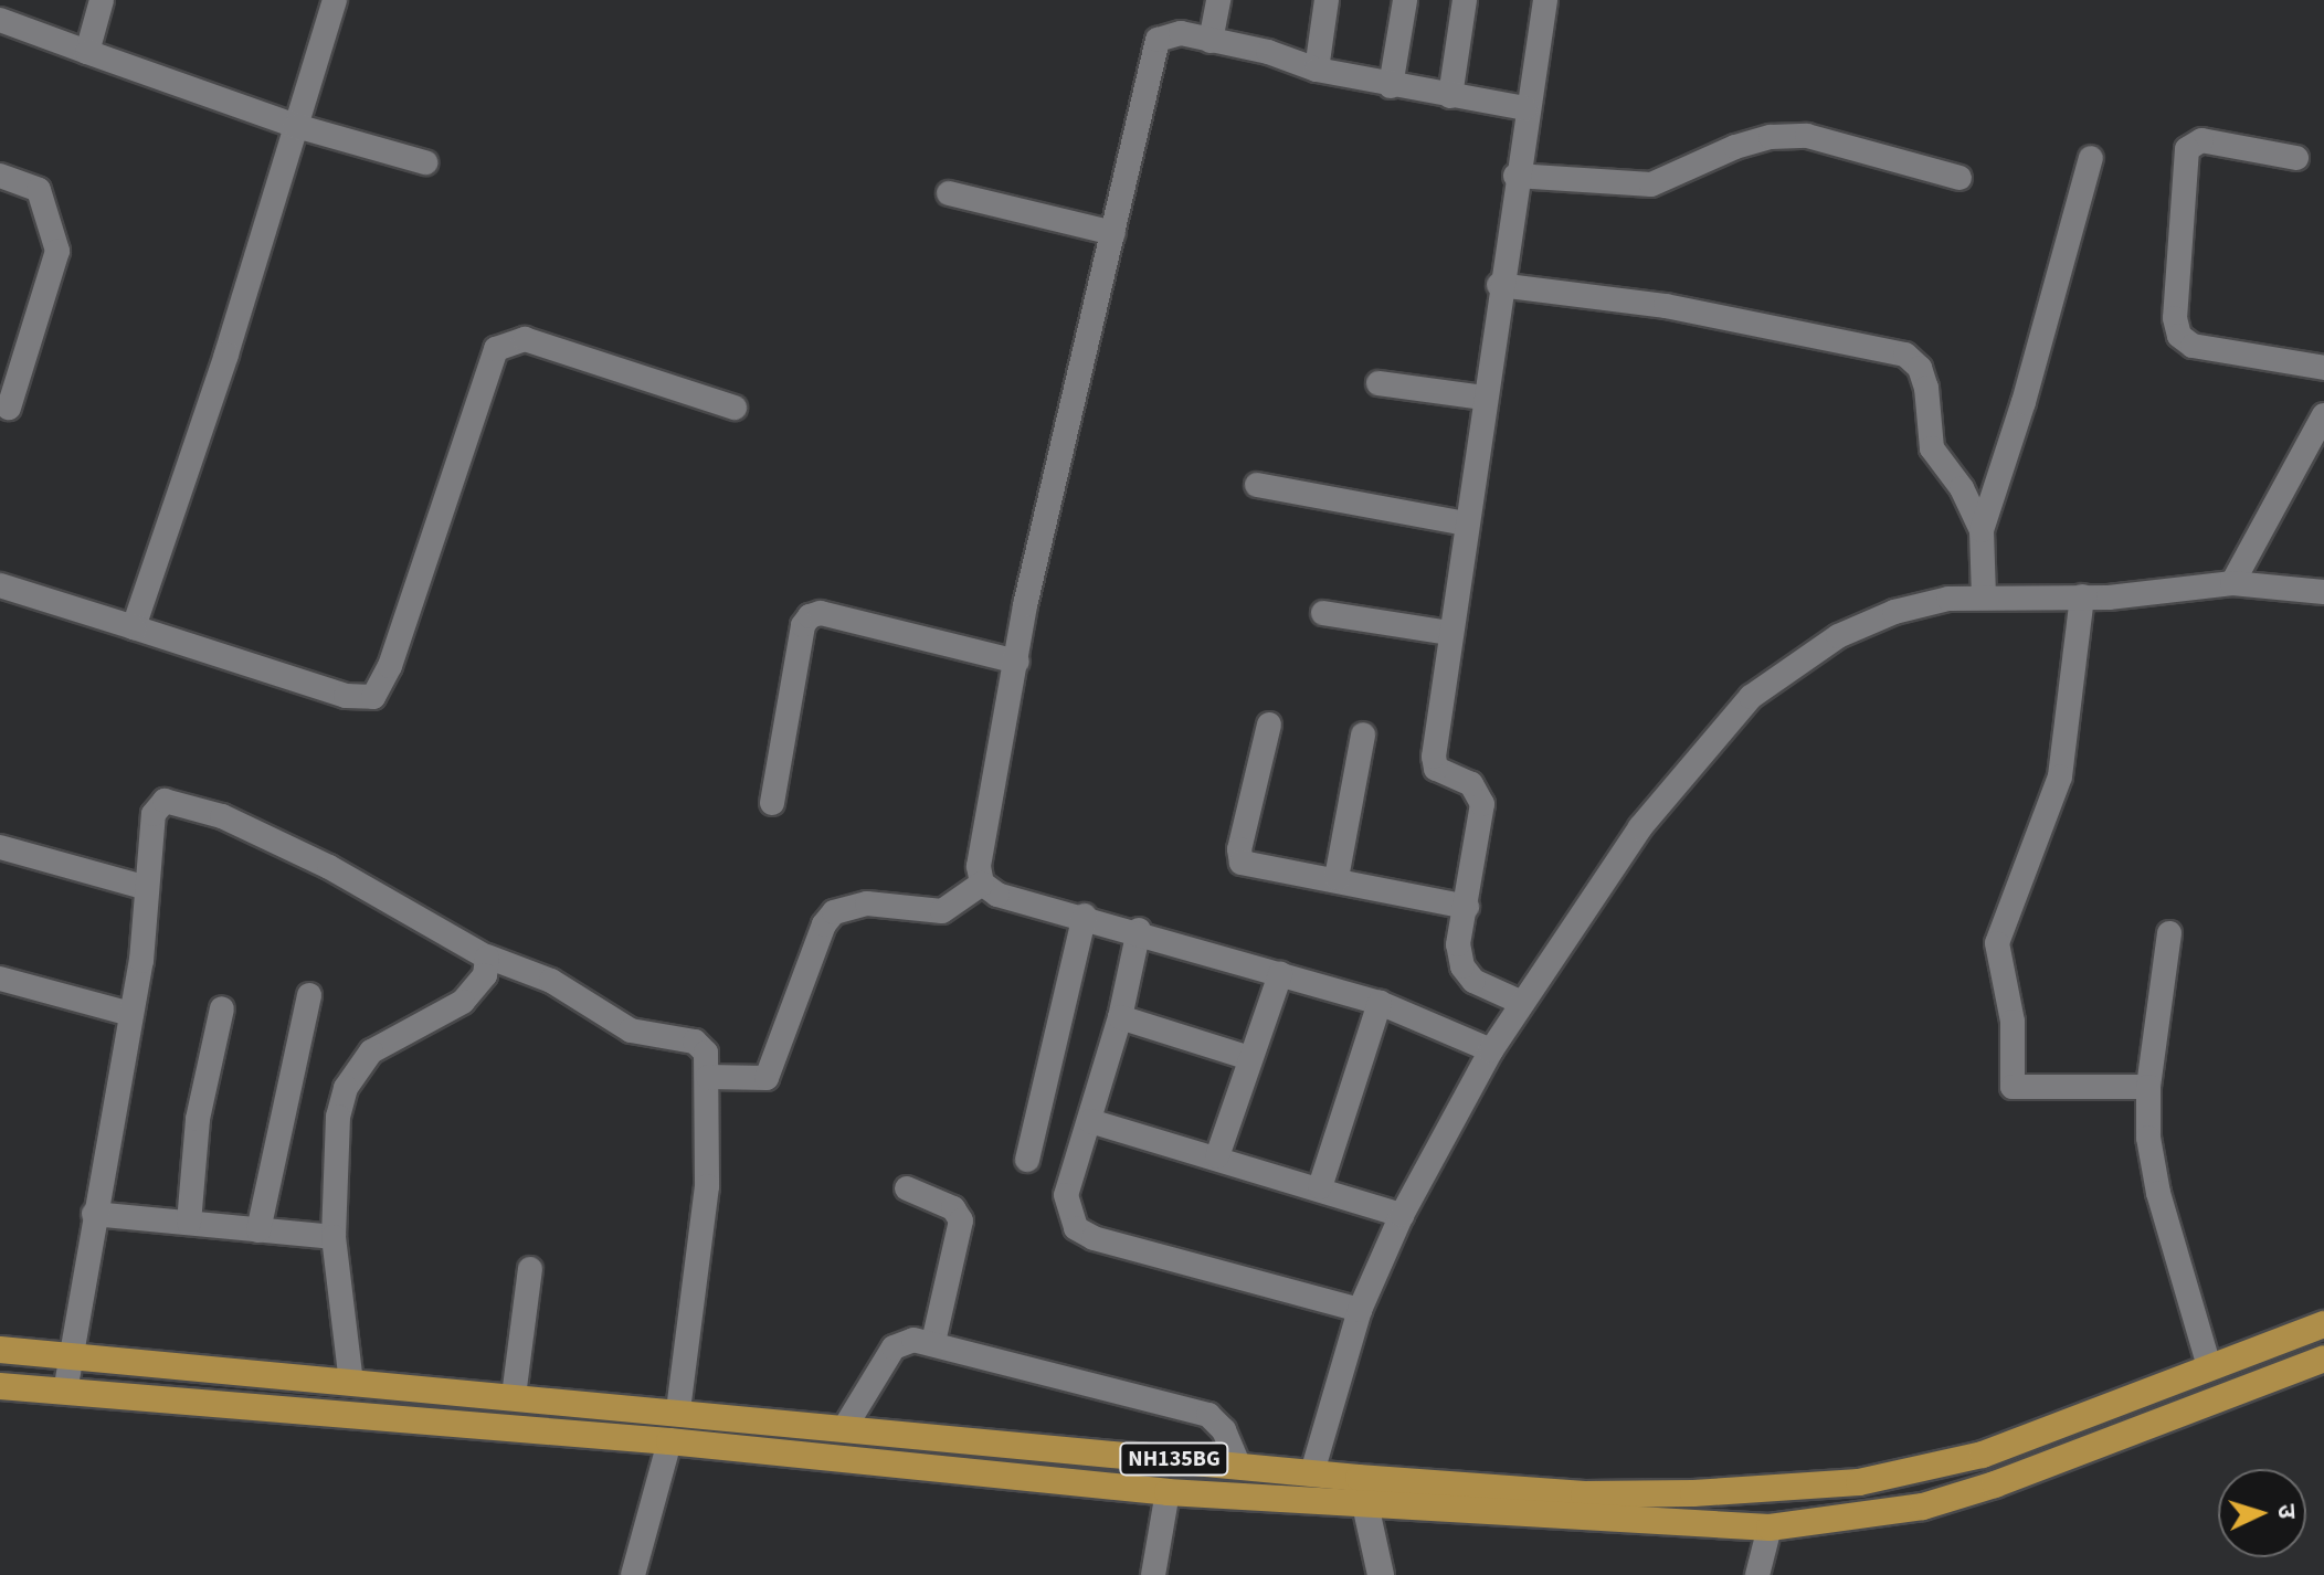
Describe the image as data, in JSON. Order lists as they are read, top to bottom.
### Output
{
  "streets": {
    "highway": ["NH135BG"]
  },
  "north": "right"
}
